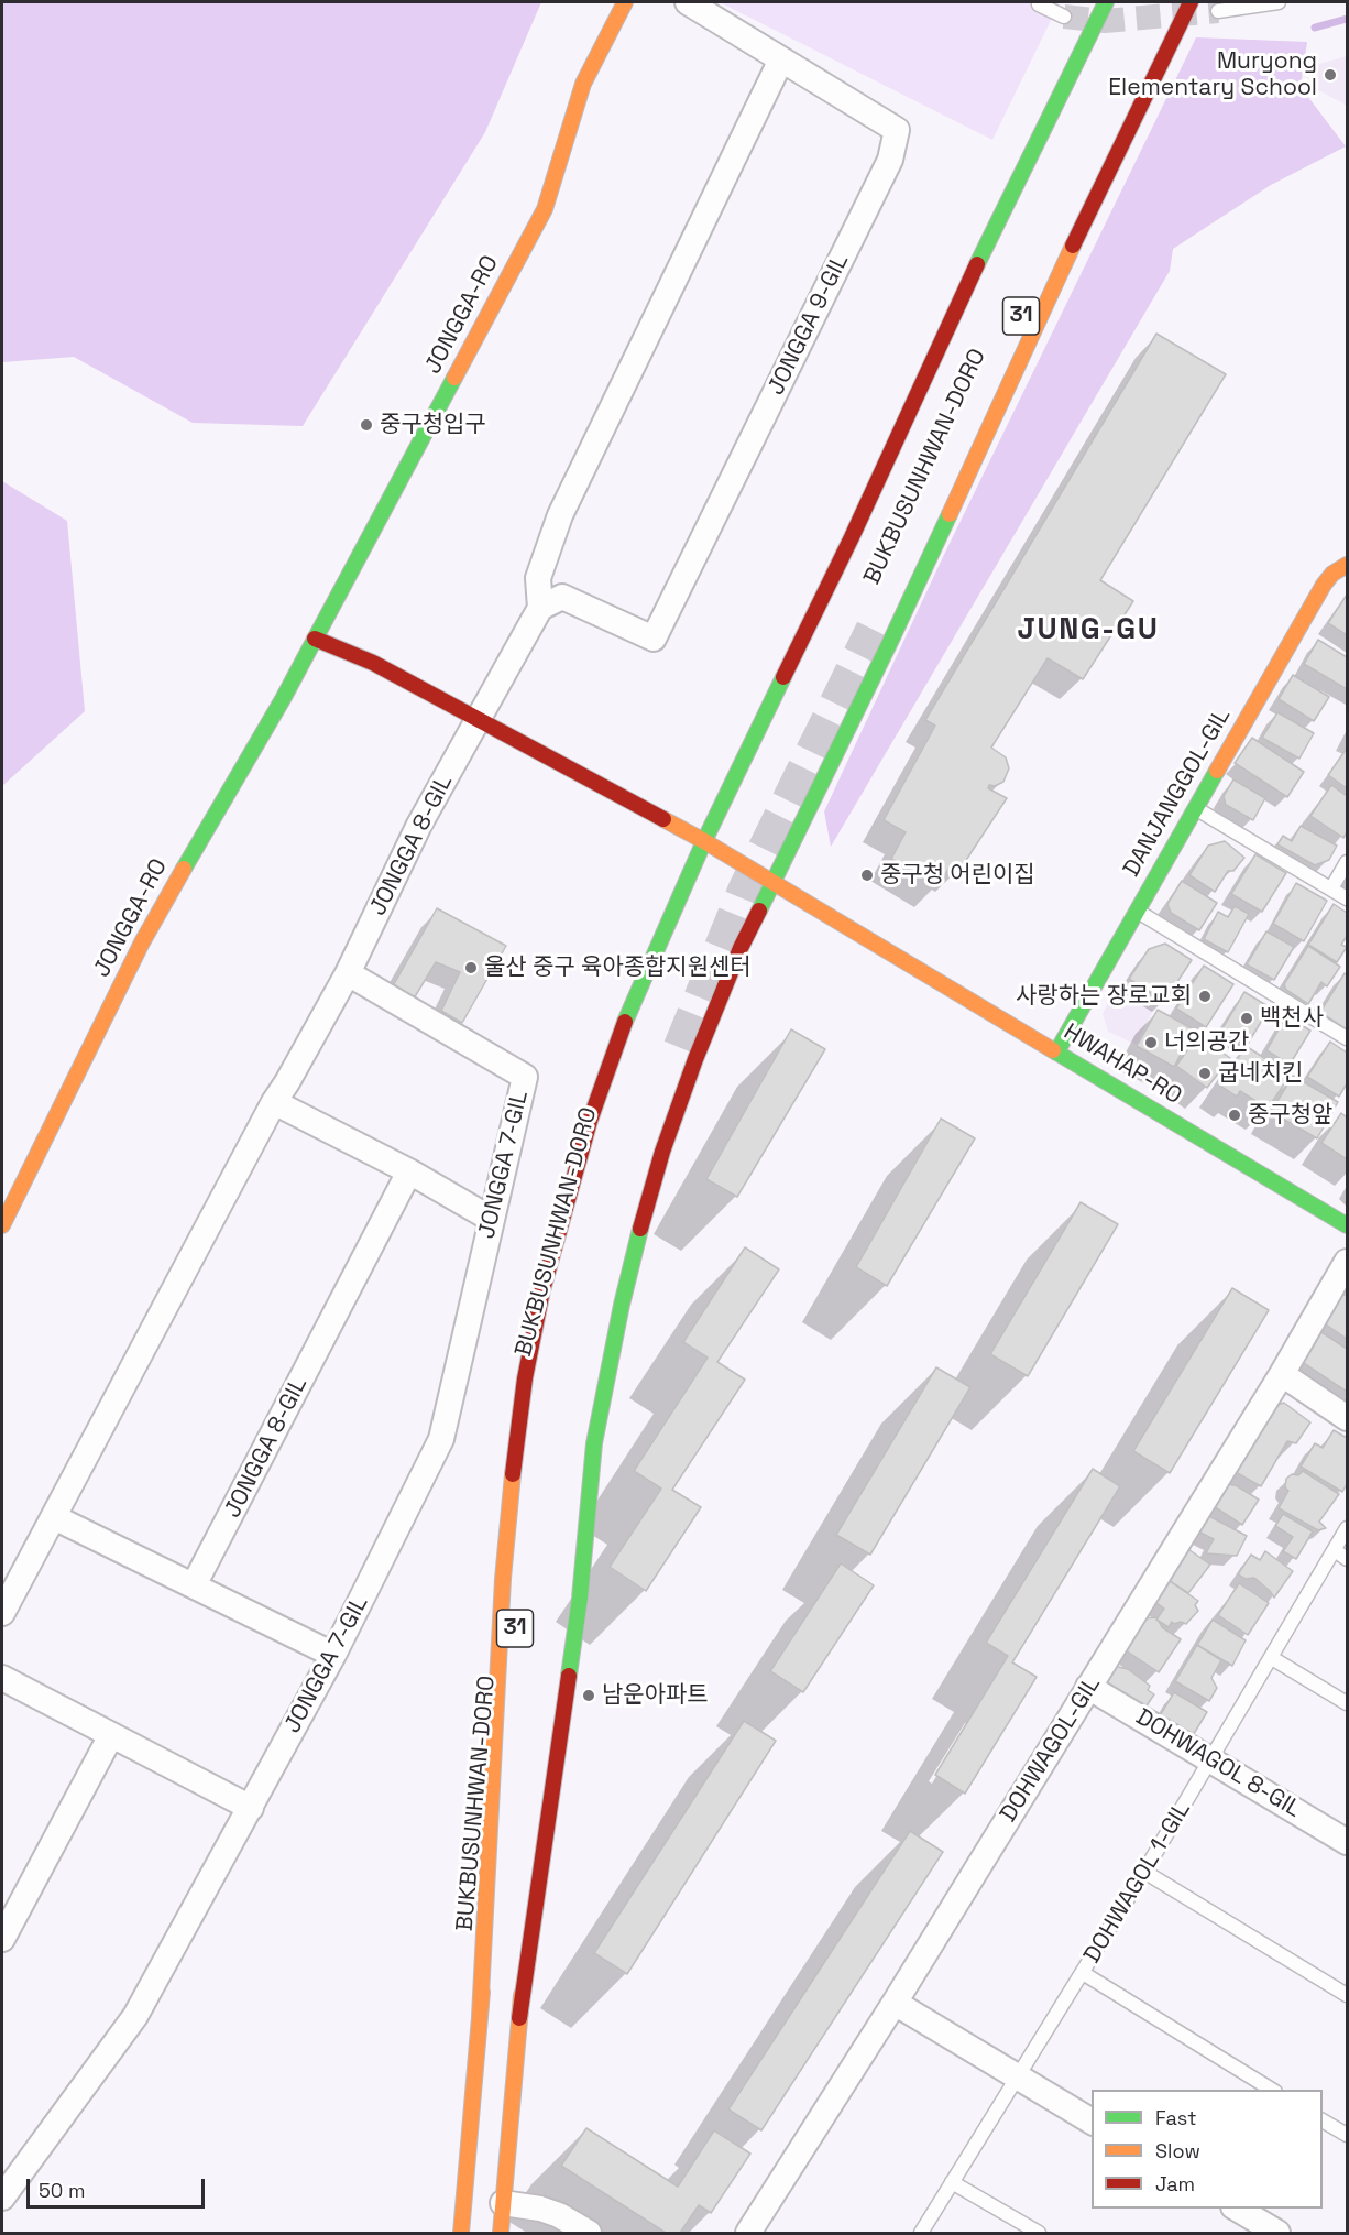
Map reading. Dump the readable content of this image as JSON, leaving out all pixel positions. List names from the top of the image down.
{
  "streets": {
    "main road": [
      "JONGGA-RO",
      "31",
      "BUKBUSUNHWAN-DORO",
      "DANJANGGOL-GIL",
      "HWAHAP-RO"
    ],
    "street": [
      "JONGGA 9-GIL",
      "JONGGA 8-GIL",
      "JONGGA 7-GIL",
      "DOHWAGOL-GIL",
      "DOHWAGOL 8-GIL"
    ],
    "lane": ["DOHWAGOL 1-GIL"]
  },
  "crossings": [
    ["JONGGA 9-GIL", "JONGGA 8-GIL"],
    ["DANJANGGOL-GIL", "HWAHAP-RO"],
    ["JONGGA 8-GIL", "JONGGA 7-GIL"],
    ["DOHWAGOL-GIL", "DOHWAGOL 8-GIL"],
    ["DOHWAGOL 8-GIL", "DOHWAGOL 1-GIL"]
  ],
  "districts": ["JUNG-GU"],
  "places": [
    "Muryong Elementary School",
    "중구청입구",
    "중구청 어린이집",
    "울산 중구 육아종합지원센터",
    "사랑하는 장로교회",
    "백천사",
    "너의공간",
    "굽네치킨",
    "중구청앞",
    "남운아파트"
  ],
  "legend": ["Fast", "Slow", "Jam"],
  "scale_bar": "50 m"
}
